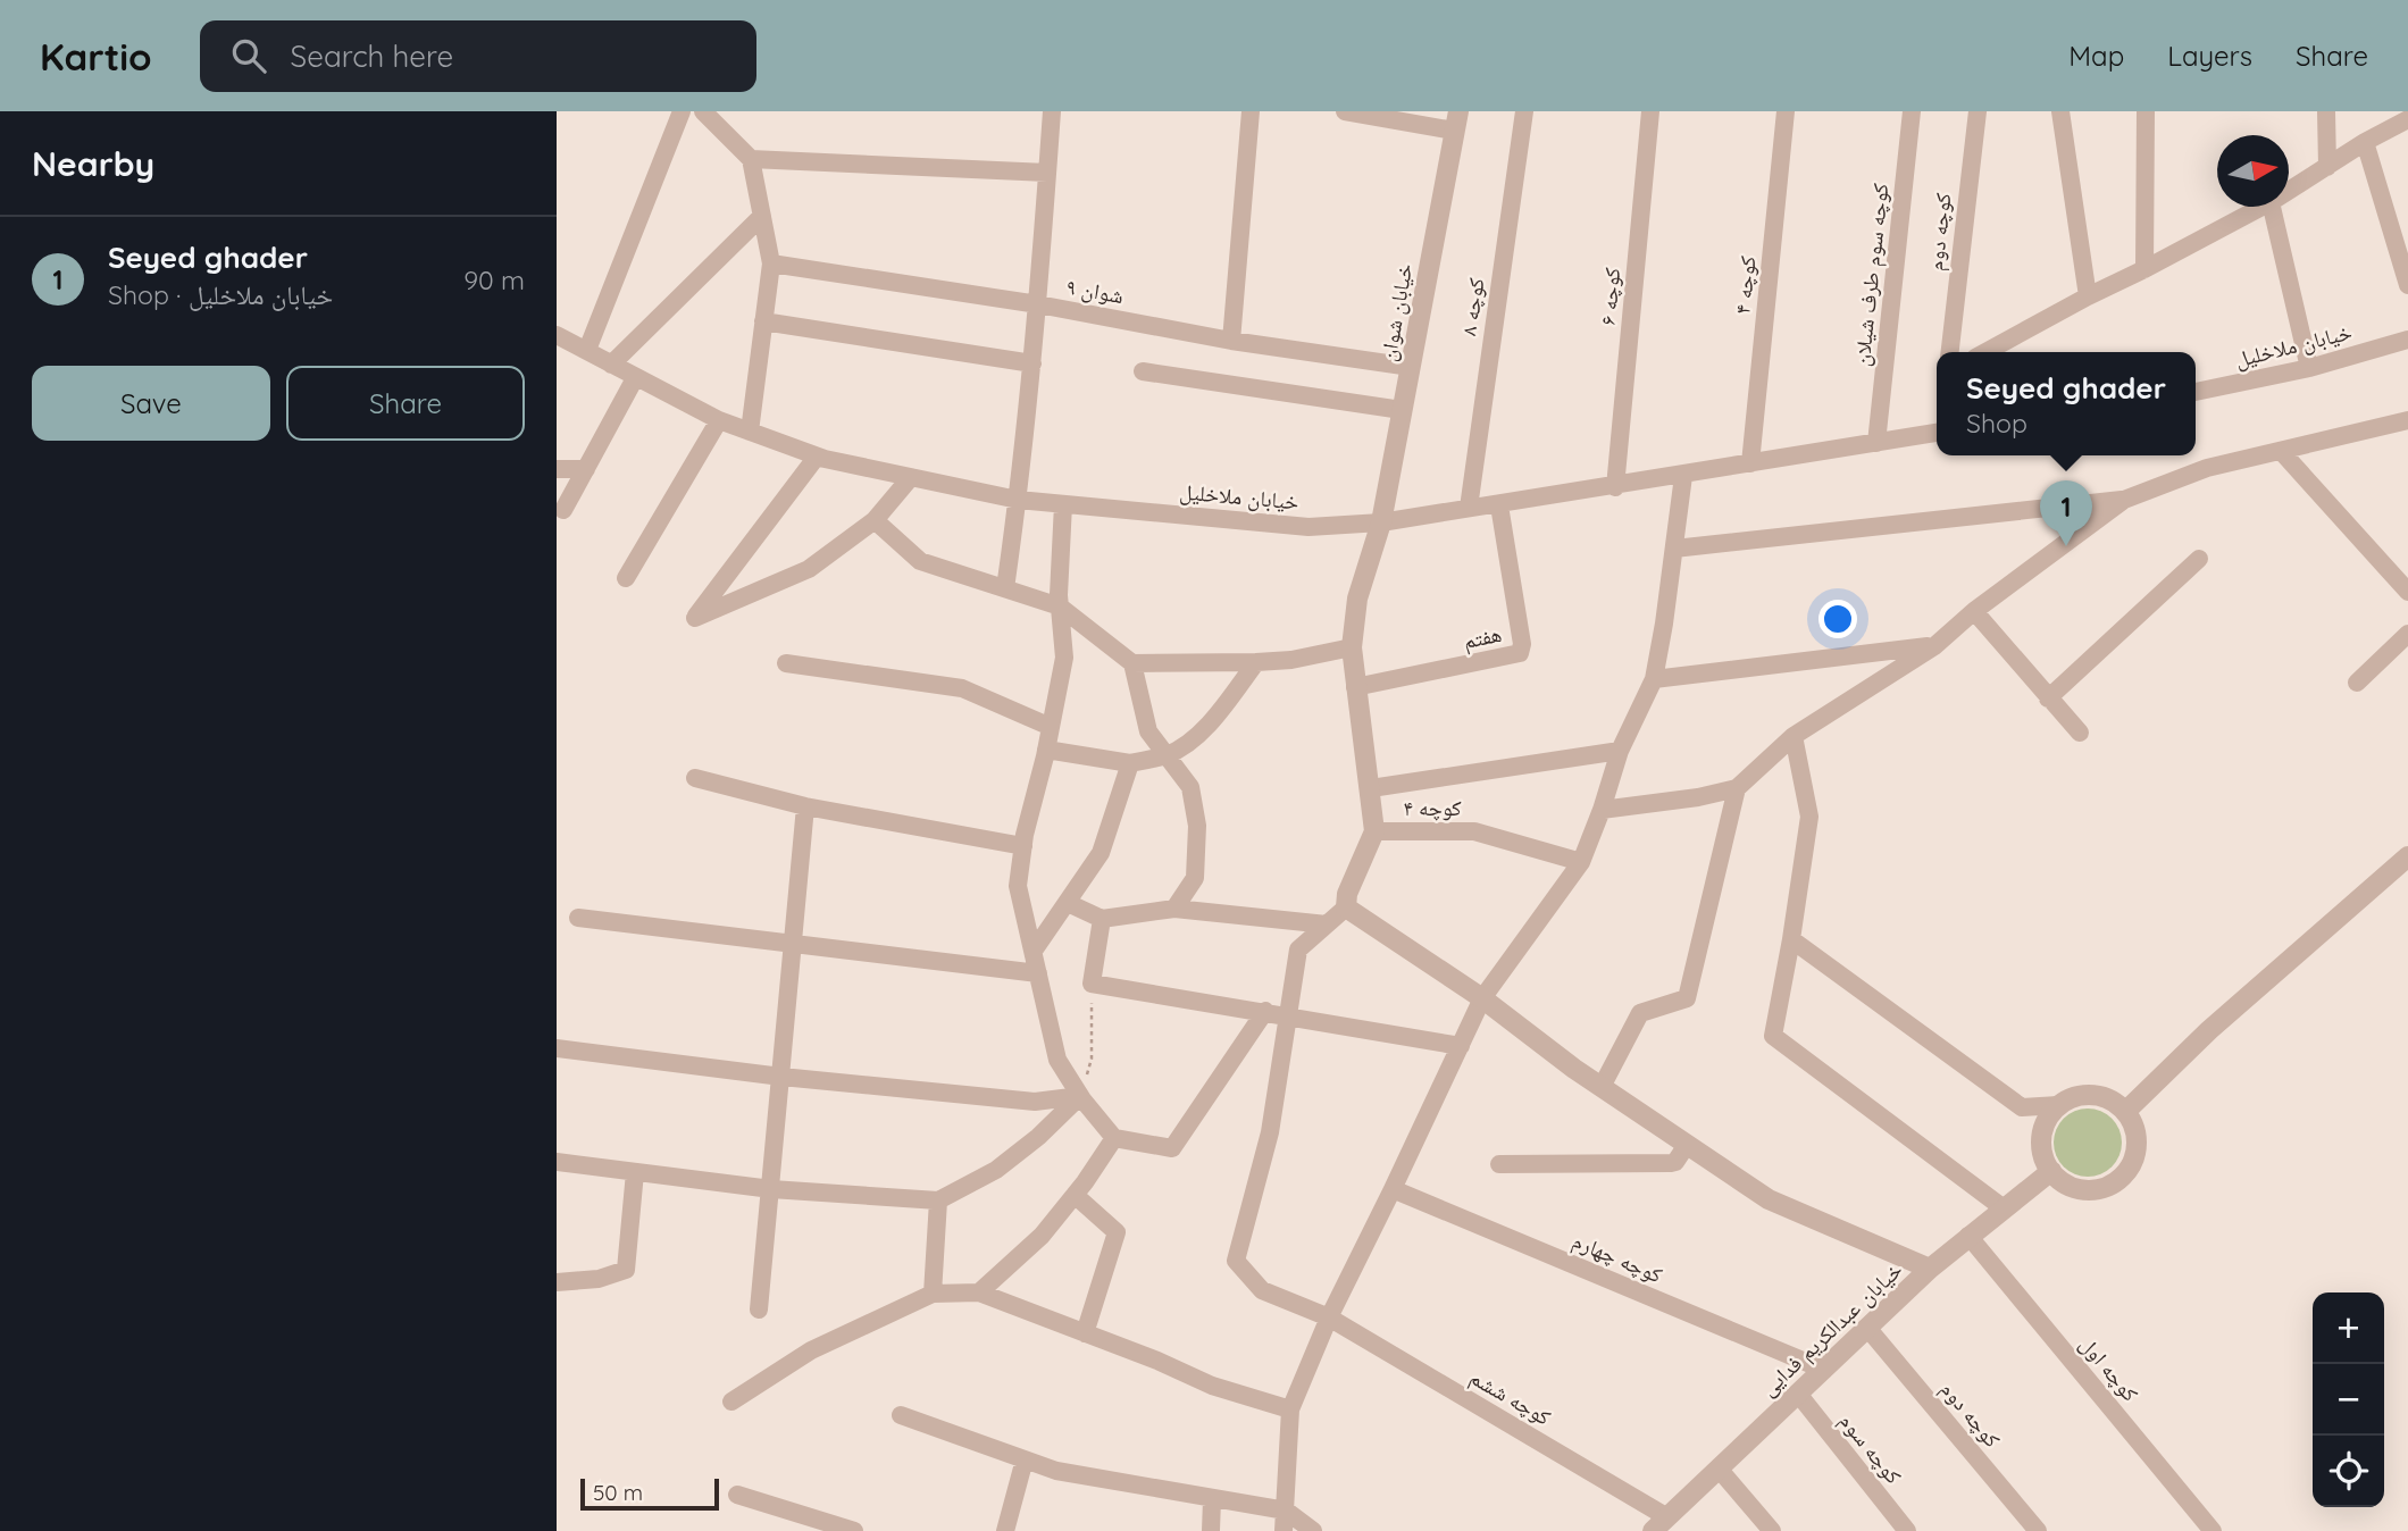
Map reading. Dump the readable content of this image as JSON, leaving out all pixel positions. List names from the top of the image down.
{
  "streets": {
    "street": [
      "کوچه دوم",
      "کوچه سوم طرف شیلان",
      "کوچه ۴",
      "شوان ۹",
      "کوچه ۶",
      "کوچه ۸",
      "خیابان شوان",
      "خیابان ملاخلیل",
      "هفتم",
      "کوچه چهارم",
      "خیابان عبدالکریم فدایی",
      "کوچه اول",
      "کوچه ششم",
      "کوچه سوم"
    ]
  },
  "crossings": [
    ["کوچه دوم", "خیابان عبدالکریم فدایی"],
    ["کوچه سوم طرف شیلان", "خیابان ملاخلیل"],
    ["کوچه ۴", "خیابان شوان"],
    ["کوچه ۴", "خیابان ملاخلیل"],
    ["شوان ۹", "خیابان شوان"],
    ["کوچه ۶", "خیابان ملاخلیل"],
    ["کوچه ۸", "خیابان ملاخلیل"],
    ["خیابان شوان", "خیابان ملاخلیل"],
    ["خیابان شوان", "هفتم"],
    ["خیابان ملاخلیل", "هفتم"],
    ["کوچه چهارم", "خیابان عبدالکریم فدایی"],
    ["خیابان عبدالکریم فدایی", "کوچه اول"],
    ["خیابان عبدالکریم فدایی", "کوچه ششم"],
    ["خیابان عبدالکریم فدایی", "کوچه سوم"]
  ],
  "scale_bar": "50 m",
  "north": "right",
  "page": {
    "header": "Kartio",
    "search": "Search here",
    "nav": ["Map", "Layers", "Share"],
    "heading": "Nearby",
    "list": [
      {
        "mark": "1",
        "name": "Seyed ghader",
        "note": "Shop · خیابان ملاخلیل",
        "value": "90 m"
      }
    ],
    "buttons": ["Save", "Share"],
    "popup": ["Seyed ghader", "Shop"],
    "pins": "1",
    "map_buttons": ["+", "−"],
    "scale": "50 m"
  }
}
